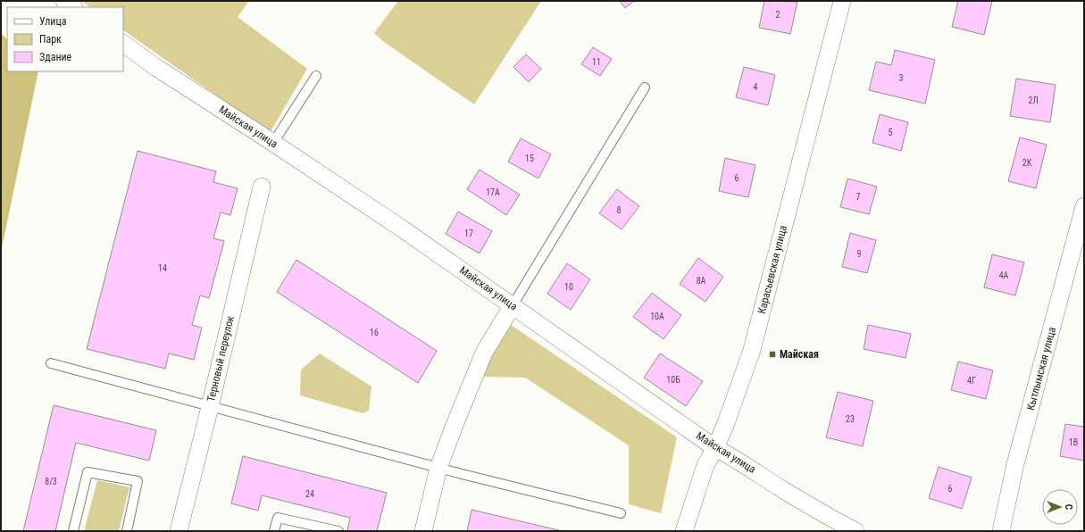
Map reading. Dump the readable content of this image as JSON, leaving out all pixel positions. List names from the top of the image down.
{
  "streets": {
    "street": [
      "Майская улица",
      "Карасьевская улица",
      "Терновый переулок",
      "Кытлымская улица"
    ]
  },
  "crossings": [
    ["Майская улица", "Карасьевская улица"]
  ],
  "places": {
    "transit": ["Майская"]
  },
  "house_numbers": [
    "2",
    "11",
    "3",
    "4",
    "2Л",
    "5",
    "15",
    "2К",
    "6",
    "17А",
    "7",
    "8",
    "17",
    "9",
    "14",
    "4А",
    "8А",
    "10",
    "10А",
    "16",
    "10Б",
    "4Г",
    "23",
    "1В",
    "8/3",
    "6",
    "24"
  ],
  "legend": ["Улица", "Парк", "Здание"],
  "north": "right"
}
